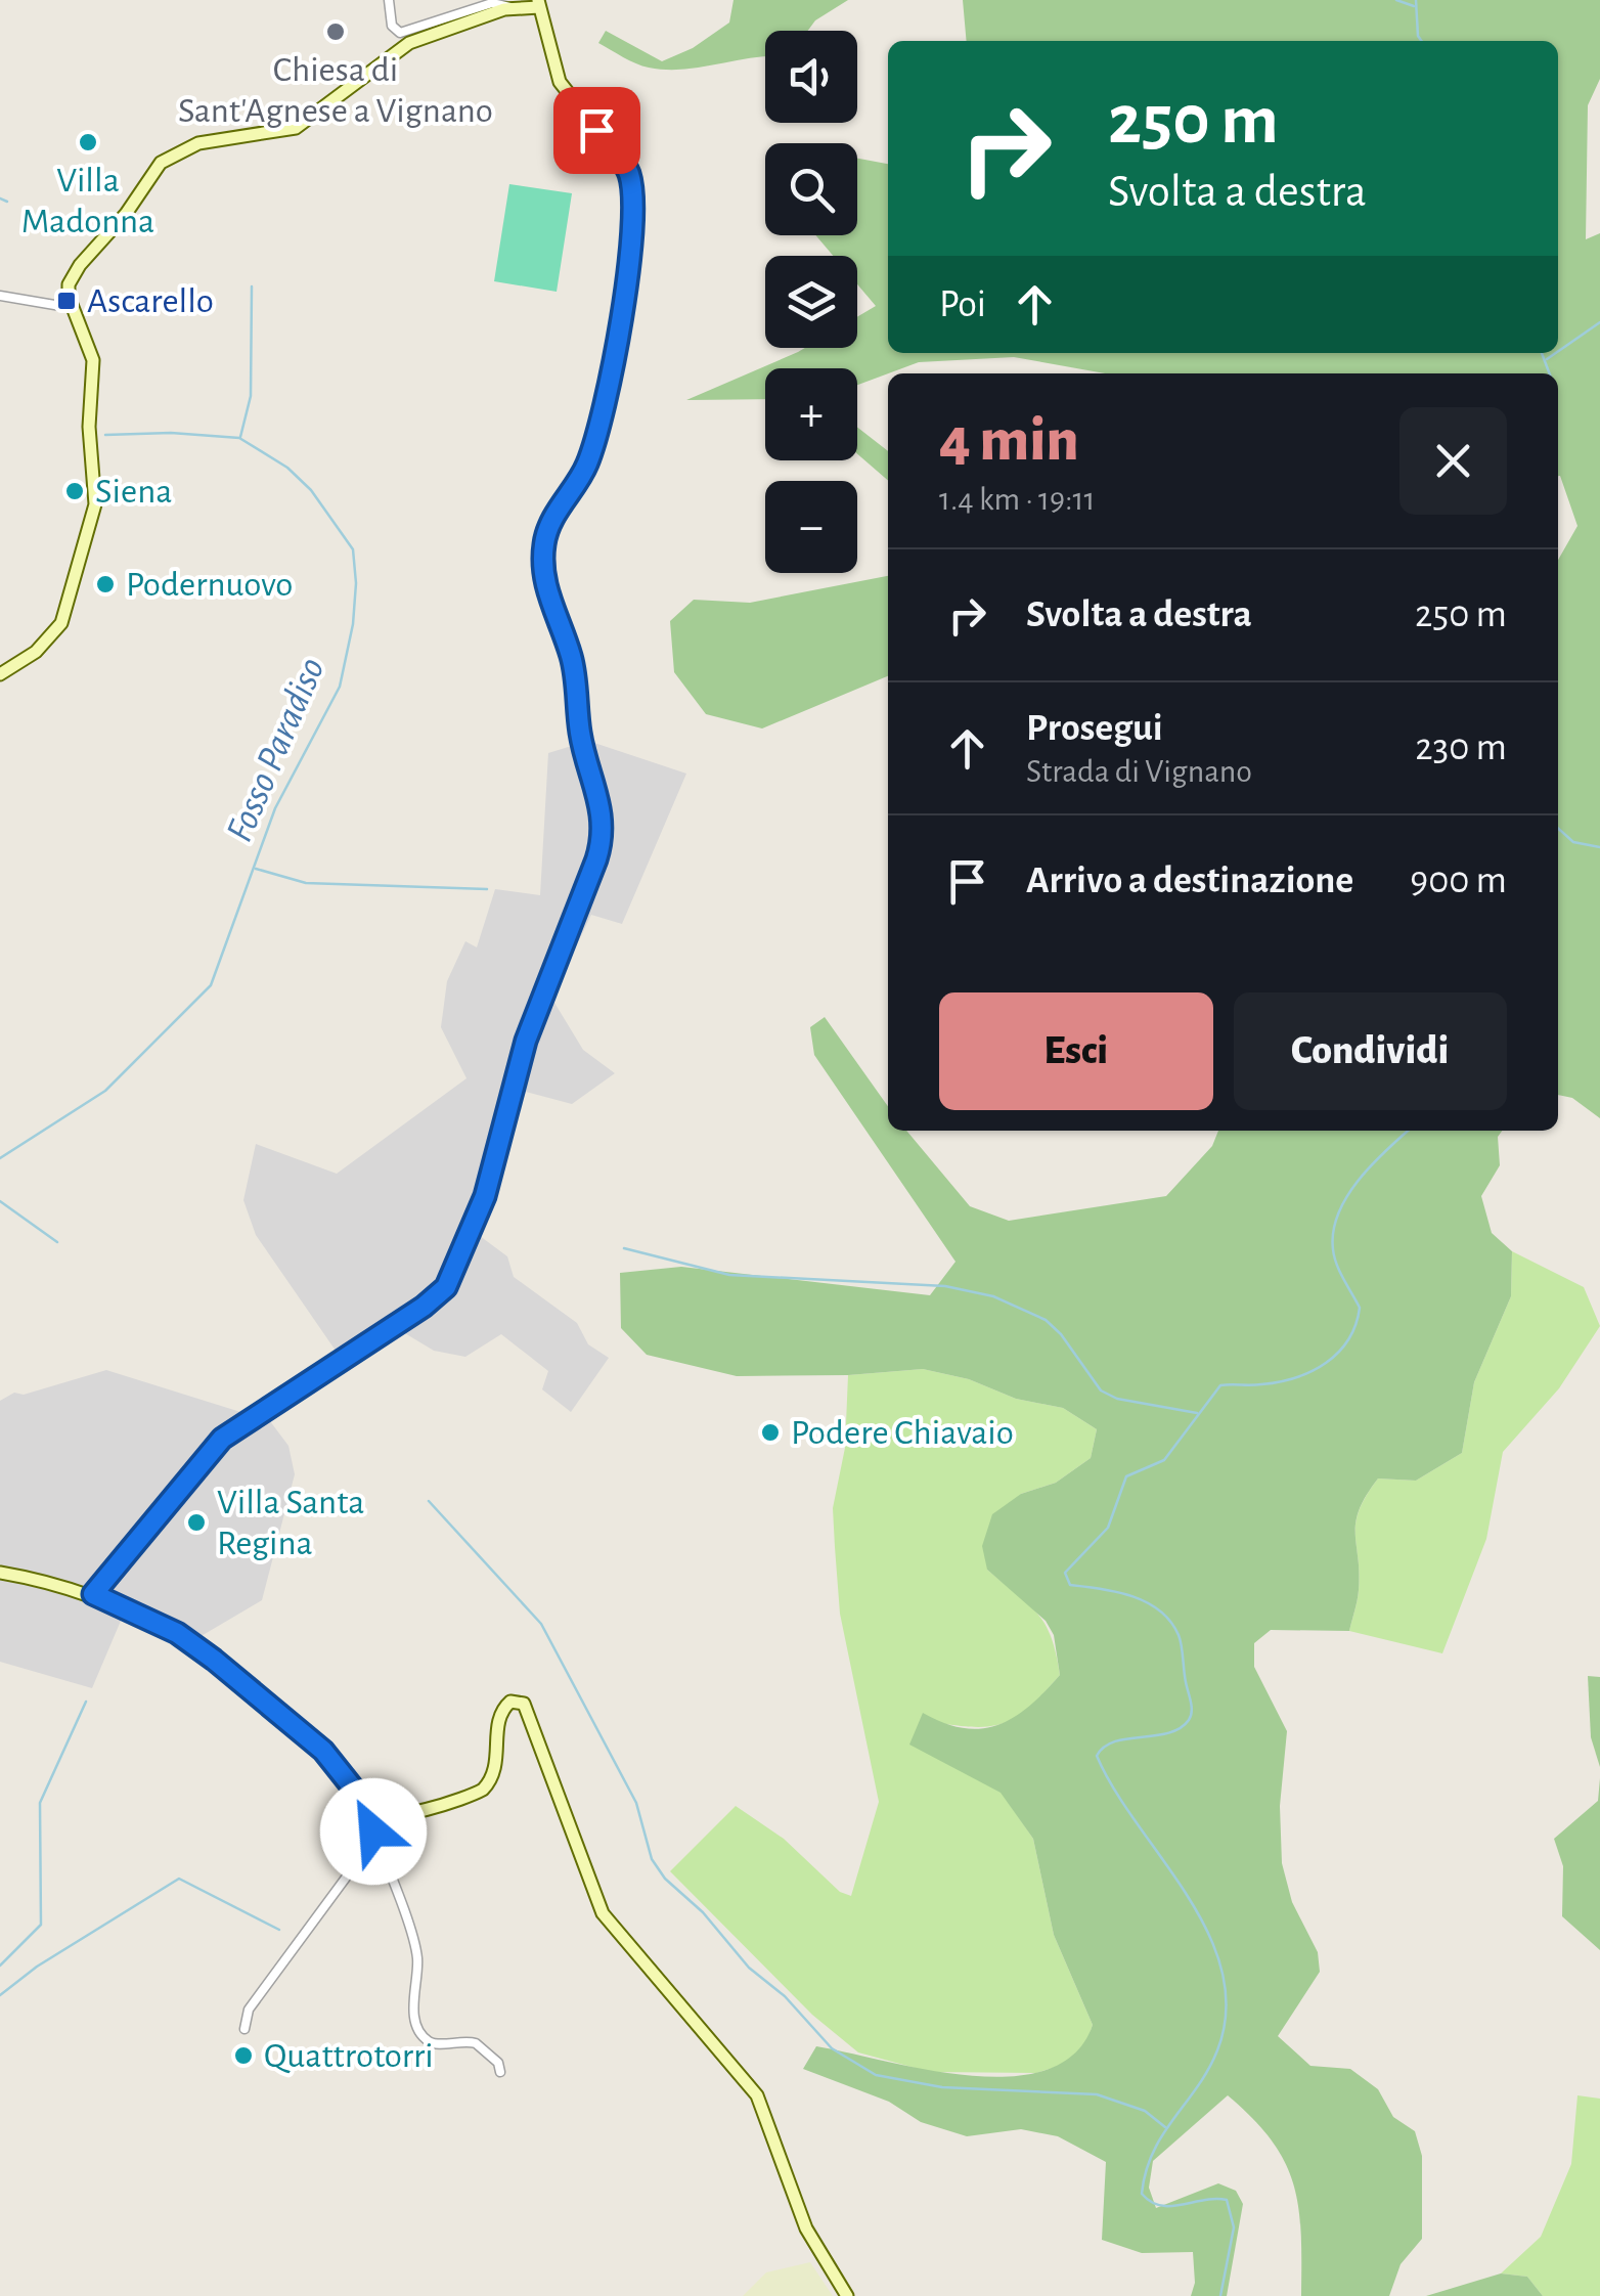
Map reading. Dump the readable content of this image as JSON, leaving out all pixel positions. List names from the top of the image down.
{
  "water": ["Fosso Paradiso"],
  "places": {
    "other": [
      "Chiesa di Sant'Agnese a Vignano",
      "Villa Madonna",
      "Siena",
      "Podernuovo",
      "Podere Chiavaio",
      "Villa Santa Regina",
      "Quattrotorri"
    ],
    "transit": ["Ascarello"]
  },
  "page": {
    "map_buttons": ["+", "−"],
    "turn": ["250 m", "Svolta a destra"],
    "then": "Poi",
    "heading": ["4 min", "1.4 km · 19:11"],
    "list": [
      {
        "name": "Svolta a destra",
        "value": "250 m"
      },
      {
        "name": "Prosegui",
        "note": "Strada di Vignano",
        "value": "230 m"
      },
      {
        "name": "Arrivo a destinazione",
        "value": "900 m"
      }
    ],
    "buttons": ["Esci", "Condividi"]
  }
}
